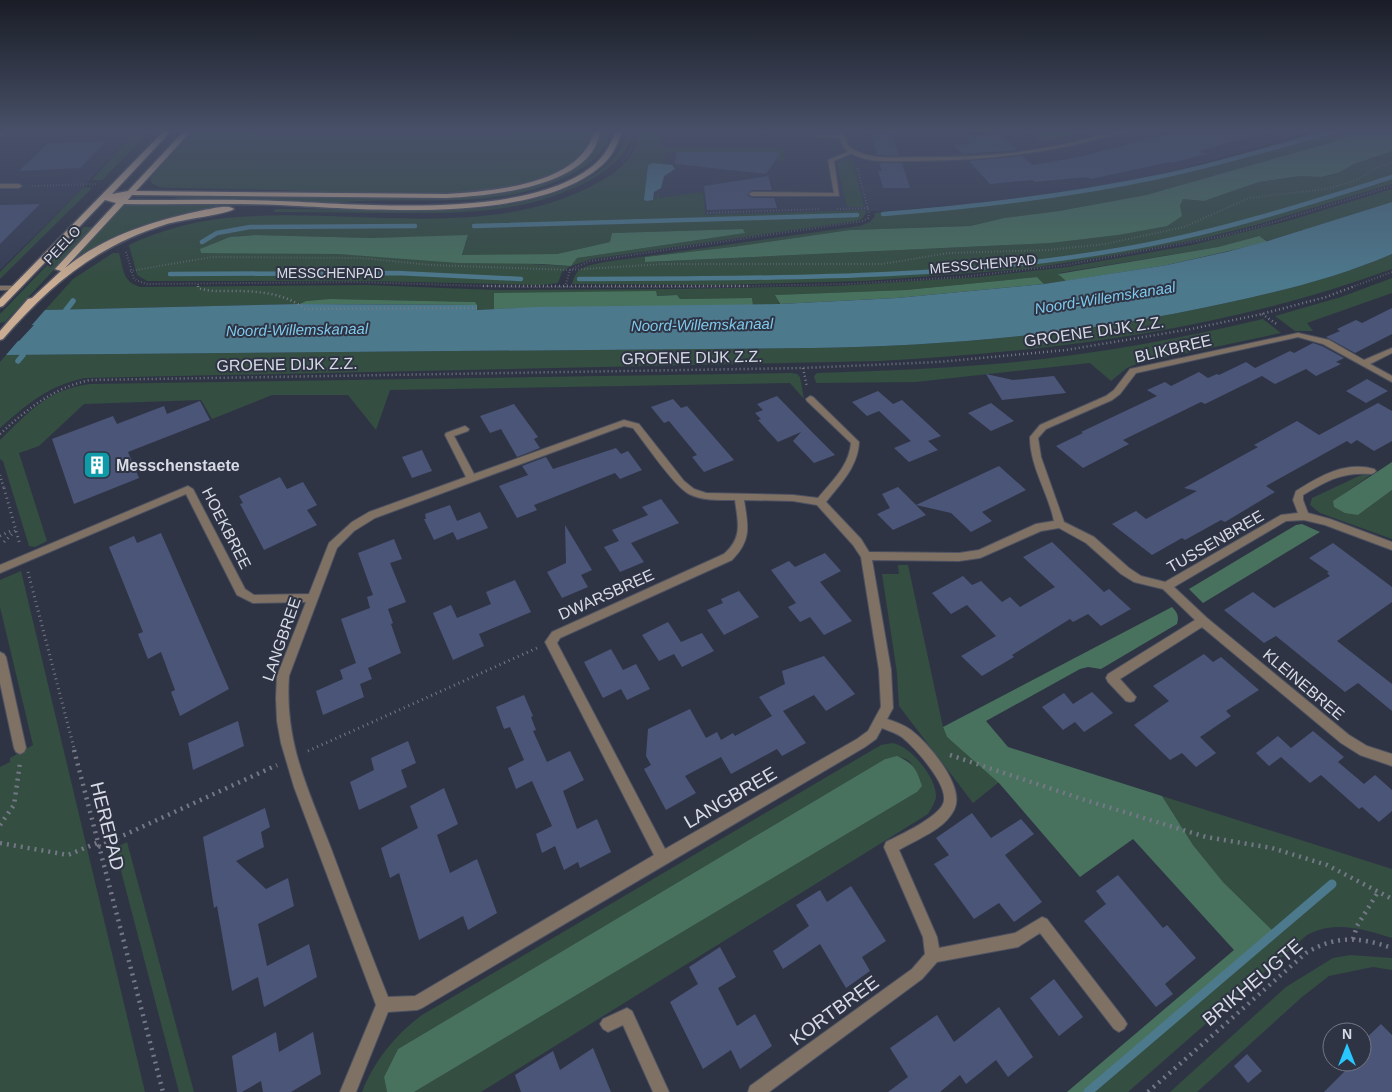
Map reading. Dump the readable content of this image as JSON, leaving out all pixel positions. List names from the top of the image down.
{
  "streets": {
    "main road": ["PEELO"],
    "street": [
      "BLIKBREE",
      "HOEKBREE",
      "TUSSENBREE",
      "DWARSBREE",
      "LANGBREE",
      "KLEINEBREE",
      "KORTBREE"
    ],
    "path": [
      "MESSCHENPAD",
      "GROENE DIJK Z.Z.",
      "HEREPAD",
      "BRIKHEUGTE"
    ]
  },
  "crossings": [
    ["BLIKBREE", "TUSSENBREE"],
    ["HOEKBREE", "LANGBREE"],
    ["TUSSENBREE", "KLEINEBREE"],
    ["DWARSBREE", "LANGBREE"]
  ],
  "water": ["Noord-Willemskanaal"],
  "places": {
    "building": ["Messchenstaete"]
  },
  "north": "top"
}
